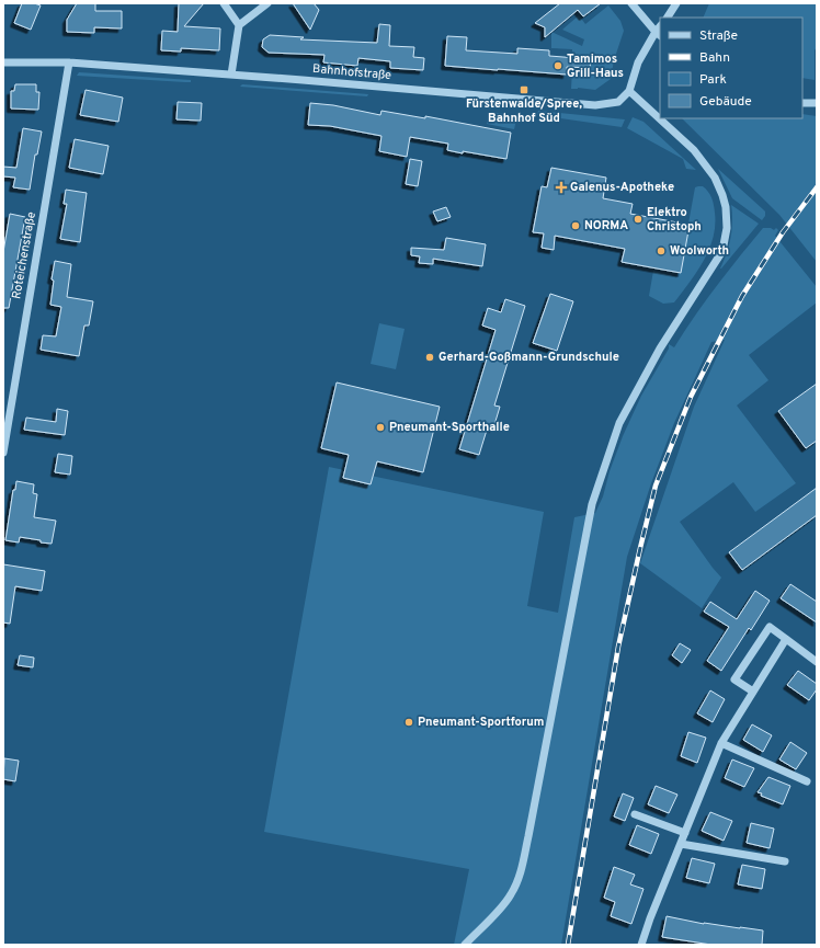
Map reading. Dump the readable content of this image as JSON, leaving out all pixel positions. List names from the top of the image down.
{
  "streets": {
    "street": ["Bahnhofstraße", "Roteichenstraße"]
  },
  "crossings": [
    ["Bahnhofstraße", "Roteichenstraße"]
  ],
  "places": {
    "other": [
      "Tamimos Grill-Haus",
      "Elektro Christoph",
      "NORMA",
      "Woolworth",
      "Gerhard-Goßmann-Grundschule",
      "Pneumant-Sporthalle",
      "Pneumant-Sportforum"
    ],
    "transit": ["Fürstenwalde/Spree, Bahnhof Süd"],
    "health": ["Galenus-Apotheke"]
  },
  "legend": [
    "Straße",
    "Bahn",
    "Park",
    "Gebäude"
  ]
}
